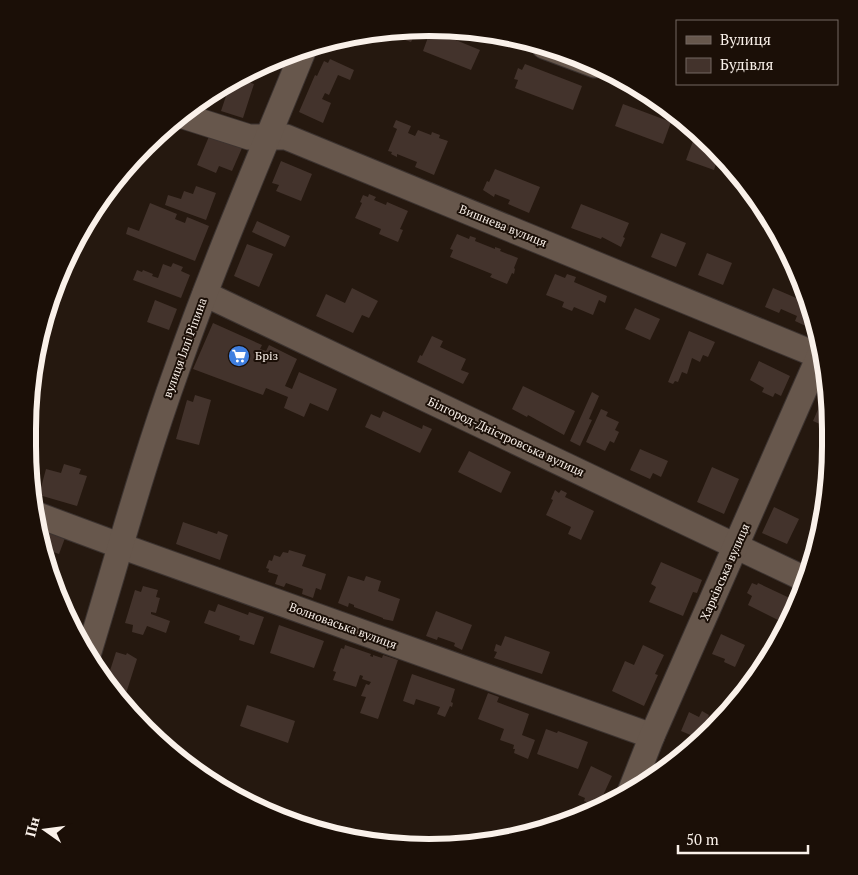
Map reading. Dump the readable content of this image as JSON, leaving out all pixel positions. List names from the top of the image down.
{
  "streets": {
    "street": [
      "Вишнева вулиця",
      "вулиця Іллі Ріпина",
      "Білгород-Дністровська вулиця",
      "Харківська вулиця",
      "Волноваська вулиця"
    ]
  },
  "crossings": [
    ["Вишнева вулиця", "вулиця Іллі Ріпина"],
    ["вулиця Іллі Ріпина", "Білгород-Дністровська вулиця"],
    ["вулиця Іллі Ріпина", "Волноваська вулиця"],
    ["Білгород-Дністровська вулиця", "Харківська вулиця"],
    ["Харківська вулиця", "Волноваська вулиця"]
  ],
  "places": {
    "supermarket": ["Бріз"]
  },
  "legend": ["Вулиця", "Будівля"],
  "scale_bar": "50 m",
  "north": "left"
}
